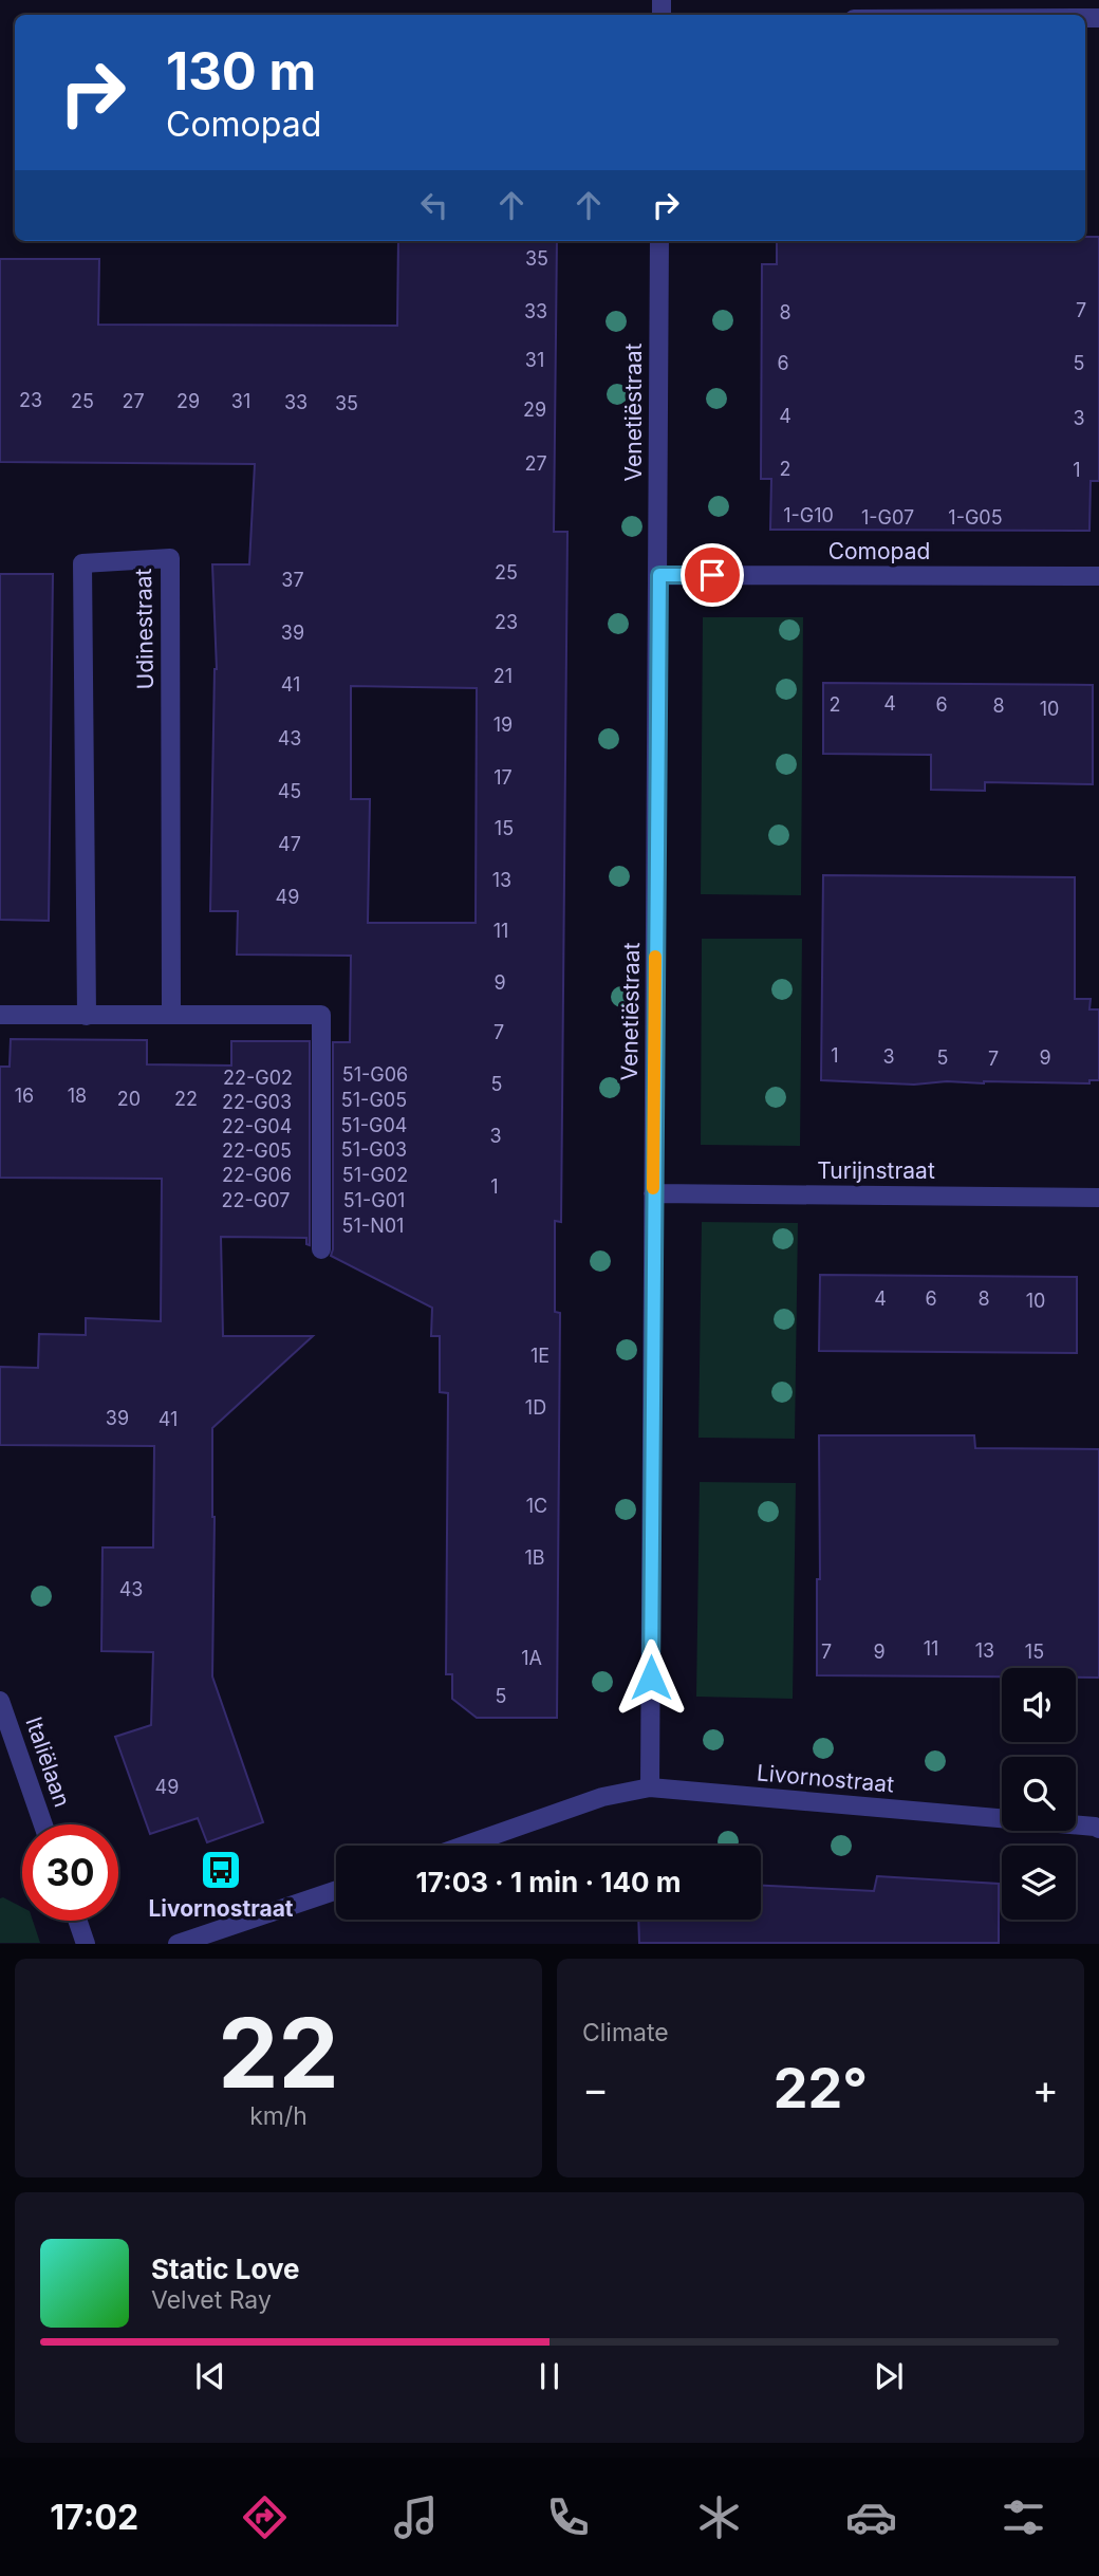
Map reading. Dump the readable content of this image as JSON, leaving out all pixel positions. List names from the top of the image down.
{
  "streets": {
    "street": [
      "Venetiëstraat",
      "Comopad",
      "Udinestraat",
      "Turijnstraat",
      "Italiëlaan",
      "Livornostraat"
    ]
  },
  "crossings": [
    ["Venetiëstraat", "Comopad"],
    ["Venetiëstraat", "Turijnstraat"],
    ["Venetiëstraat", "Livornostraat"]
  ],
  "places": {
    "bus stop": ["Livornostraat"]
  },
  "house_numbers": [
    "35",
    "7",
    "33",
    "8",
    "31",
    "6",
    "5",
    "23",
    "25",
    "27",
    "29",
    "31",
    "33",
    "35",
    "29",
    "4",
    "3",
    "27",
    "2",
    "1",
    "1-G10",
    "1-G07",
    "1-G05",
    "25",
    "37",
    "23",
    "39",
    "21",
    "41",
    "4",
    "2",
    "6",
    "8",
    "10",
    "19",
    "43",
    "17",
    "45",
    "15",
    "47",
    "13",
    "49",
    "11",
    "9",
    "7",
    "1",
    "3",
    "5",
    "9",
    "7",
    "51-G06",
    "22-G02",
    "5",
    "16",
    "18",
    "20",
    "22",
    "51-G05",
    "22-G03",
    "51-G04",
    "22-G04",
    "3",
    "51-G03",
    "22-G05",
    "22-G06",
    "51-G02",
    "1",
    "22-G07",
    "51-G01",
    "51-N01",
    "4",
    "6",
    "8",
    "10",
    "1E",
    "1D",
    "39",
    "41",
    "1C",
    "1B",
    "43",
    "11",
    "13",
    "7",
    "9",
    "15",
    "1A",
    "5",
    "49"
  ],
  "page": {
    "turn": ["130 m", "Comopad"],
    "limit": "30",
    "trip": "17:03 · 1 min · 140 m",
    "tile": [
      ["22", "km/h"],
      "Climate"
    ],
    "heat": ["−", "22°", "+"],
    "song": ["Static Love", "Velvet Ray"],
    "tabs": "17:02"
  }
}
